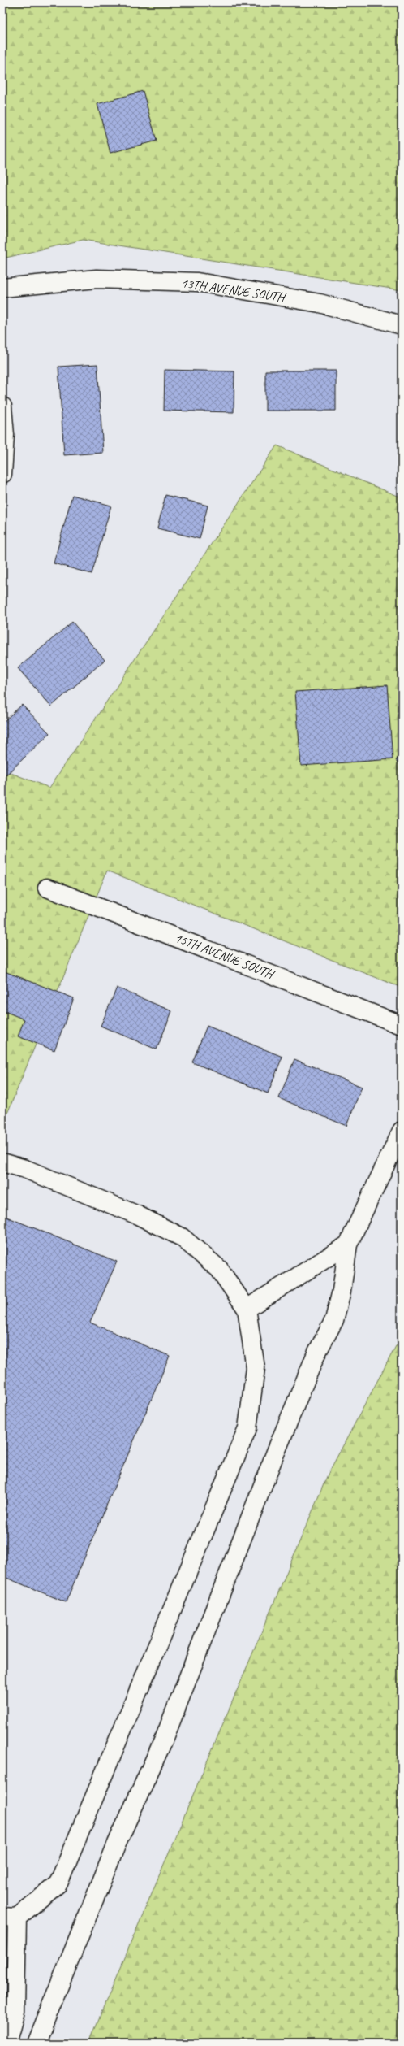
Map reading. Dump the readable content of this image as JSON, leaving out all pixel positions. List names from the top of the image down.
{
  "streets": {
    "street": ["13TH AVENUE SOUTH", "15TH AVENUE SOUTH"]
  }
}
